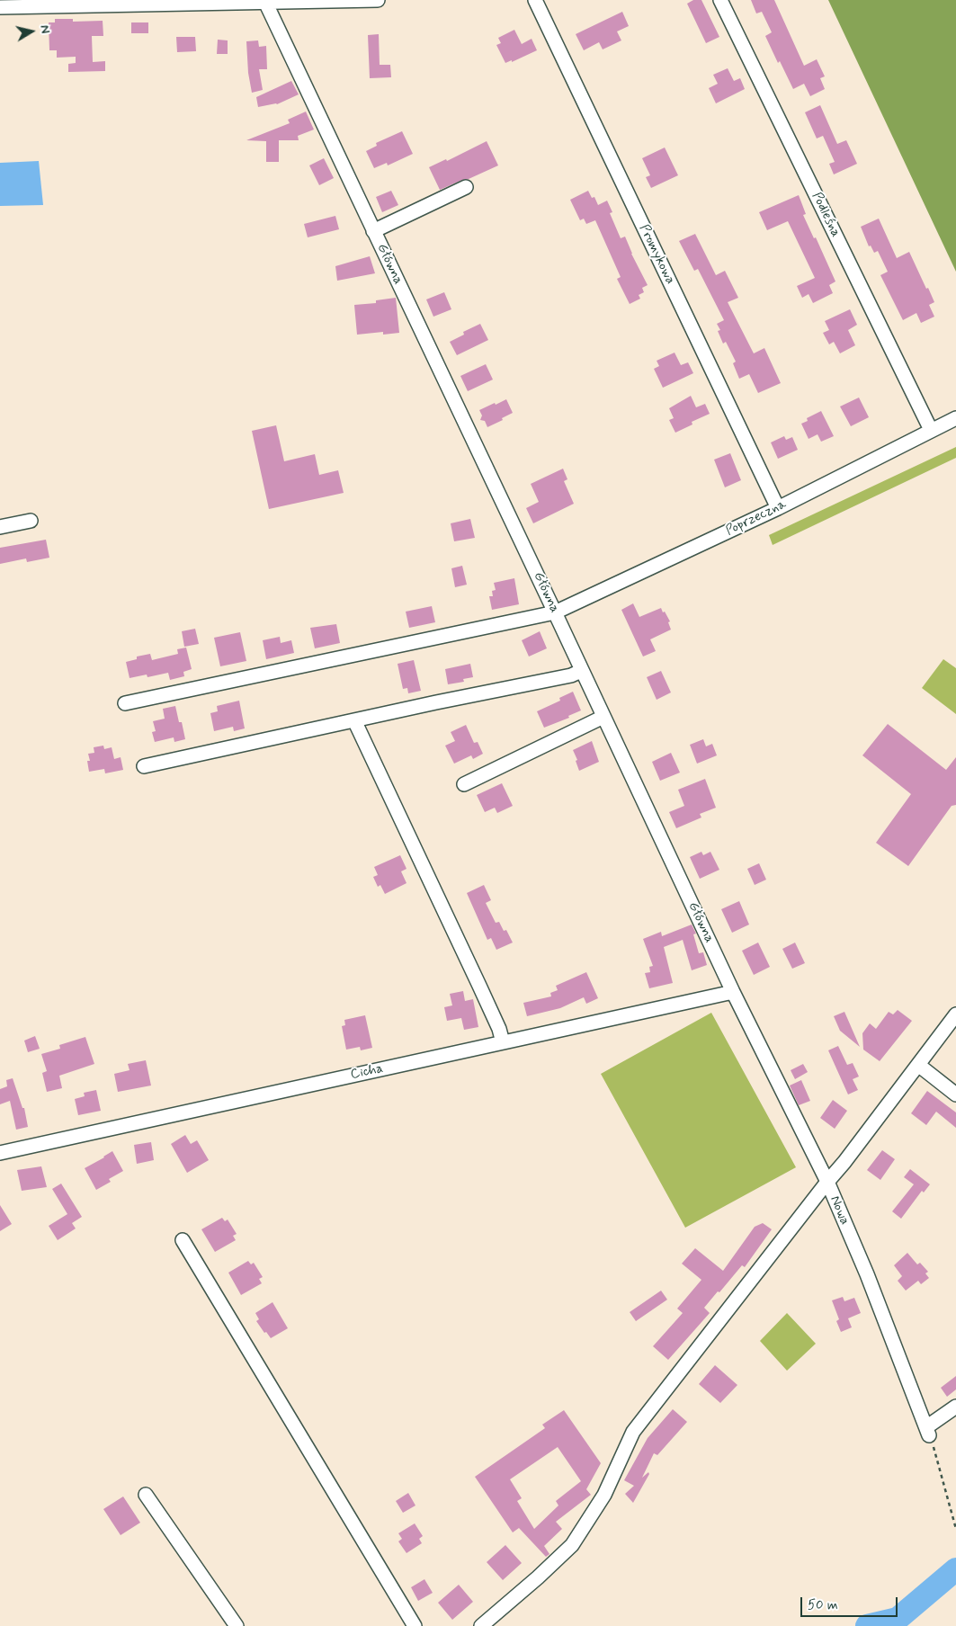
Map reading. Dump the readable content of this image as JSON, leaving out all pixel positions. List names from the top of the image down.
{
  "streets": {
    "street": [
      "Podleśna",
      "Promykowa",
      "Główna",
      "Poprzeczna",
      "Cicha",
      "Nowa"
    ]
  },
  "crossings": [
    ["Podleśna", "Poprzeczna"],
    ["Promykowa", "Poprzeczna"],
    ["Główna", "Poprzeczna"],
    ["Główna", "Cicha"],
    ["Główna", "Nowa"]
  ],
  "scale_bar": "50 m",
  "north": "right"
}
